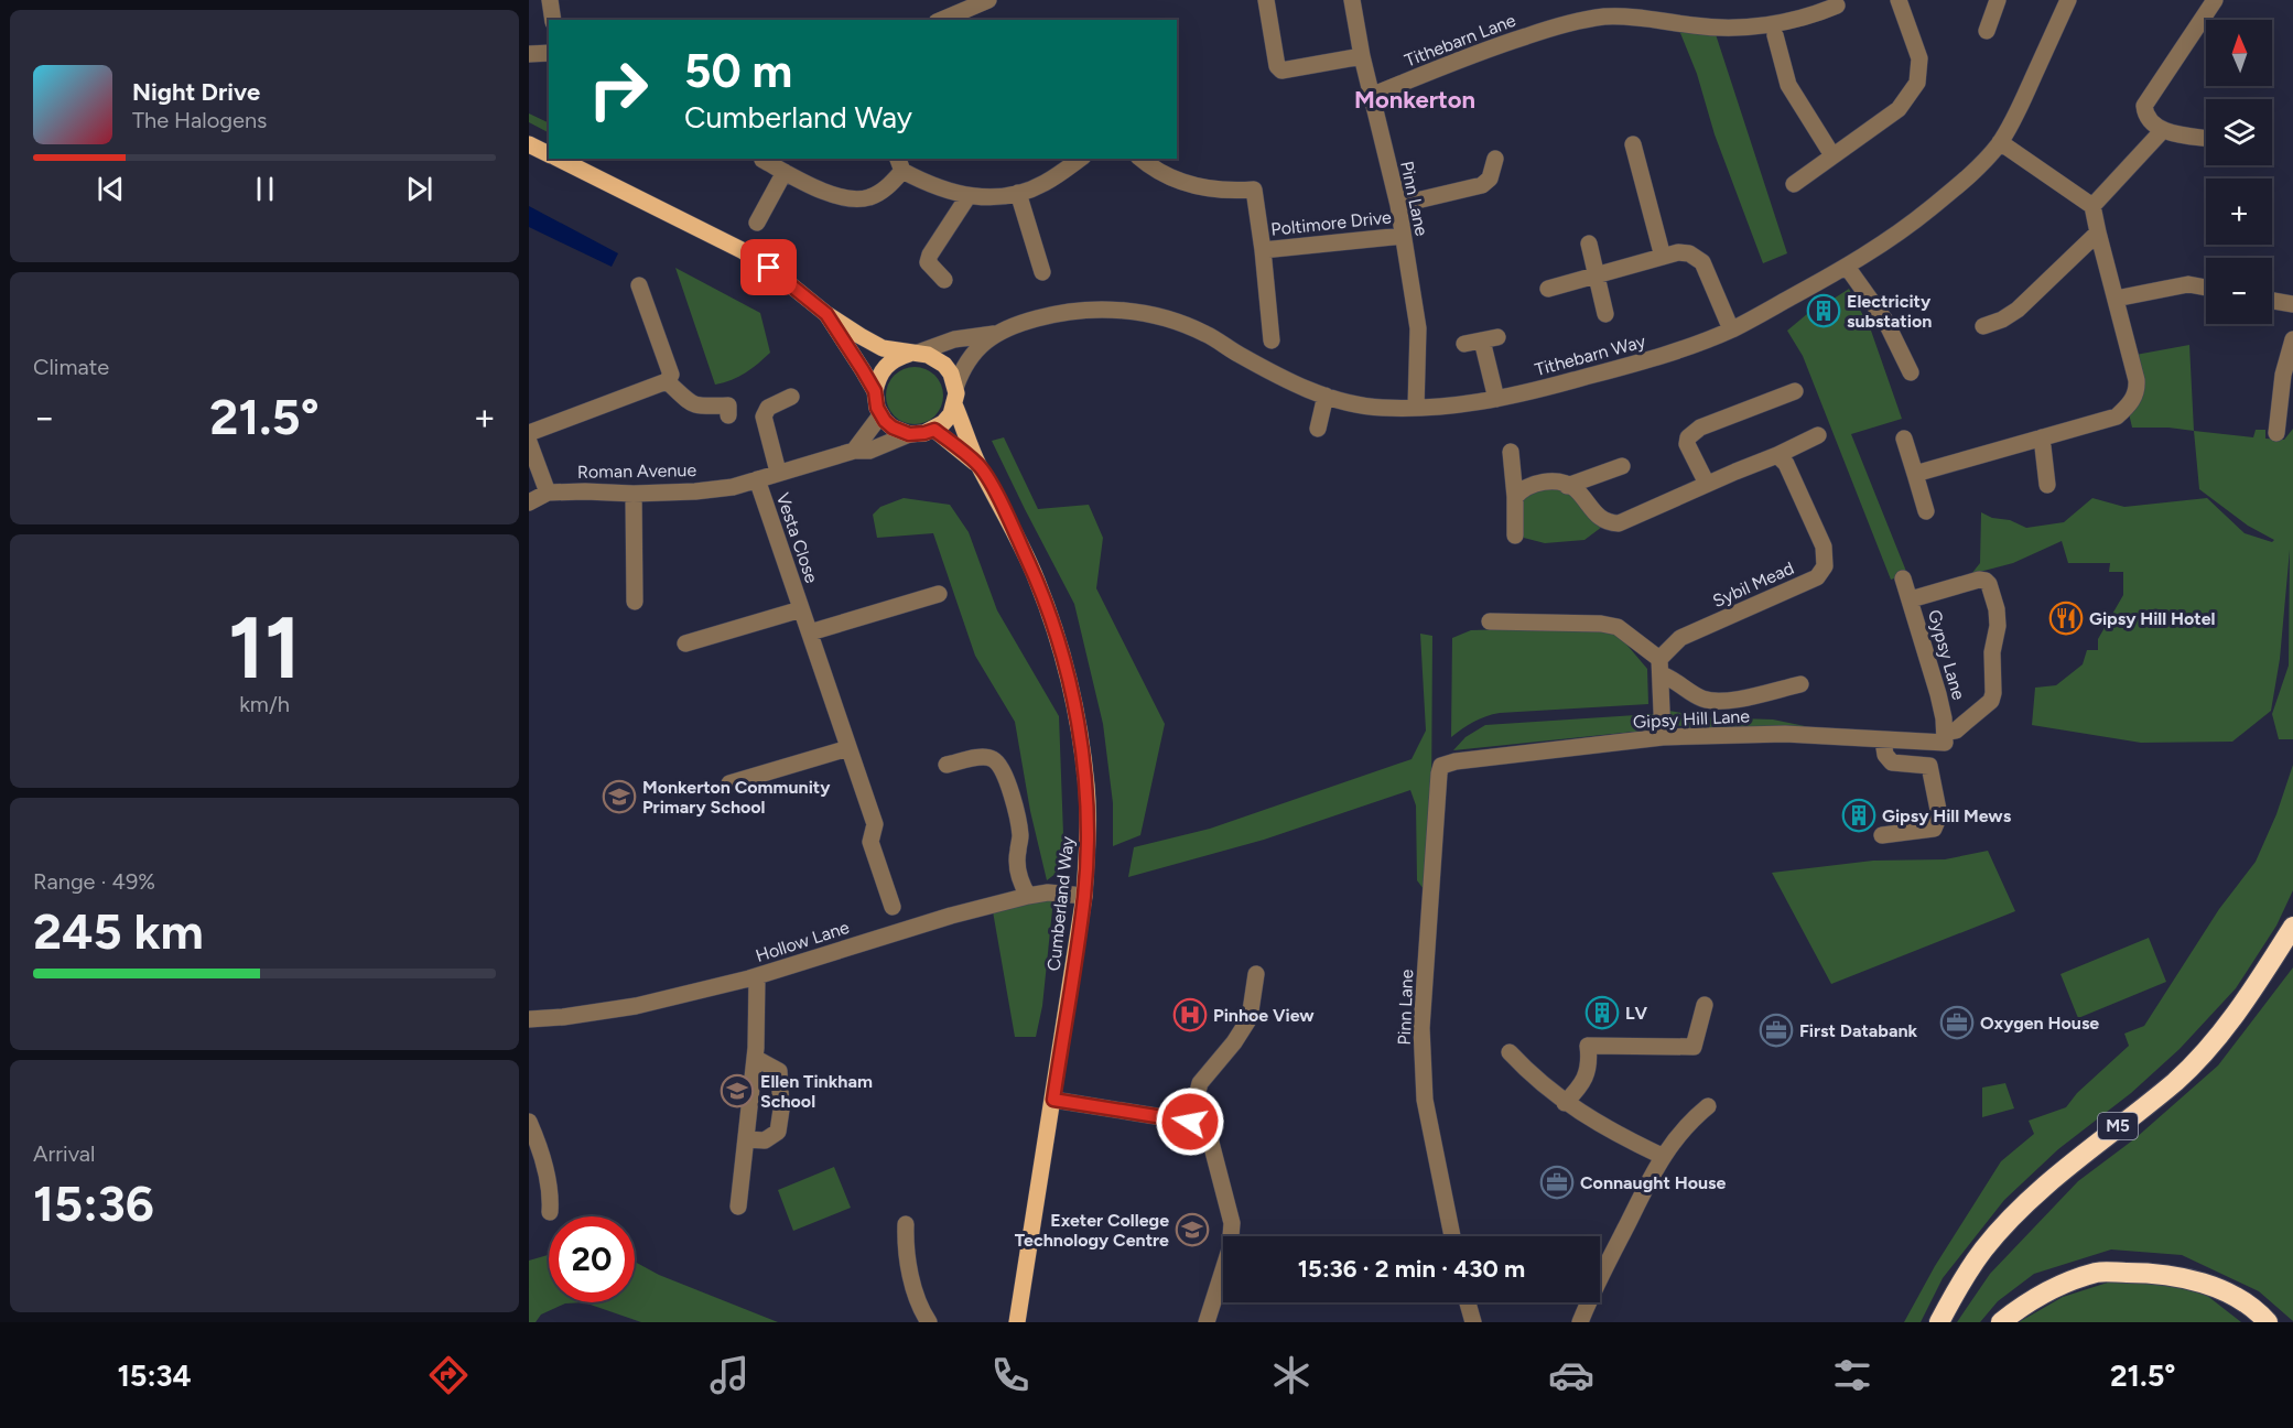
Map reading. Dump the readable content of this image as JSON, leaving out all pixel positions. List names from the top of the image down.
{
  "streets": {
    "highway": ["M5"],
    "main road": ["Cumberland Way"],
    "street": [
      "Tithebarn Lane",
      "Pinn Lane",
      "Poltimore Drive",
      "Tithebarn Way",
      "Roman Avenue",
      "Vesta Close",
      "Sybil Mead",
      "Gypsy Lane",
      "Gipsy Hill Lane",
      "Hollow Lane"
    ]
  },
  "crossings": [
    ["Tithebarn Lane", "Pinn Lane"],
    ["Pinn Lane", "Poltimore Drive"],
    ["Pinn Lane", "Tithebarn Way"],
    ["Pinn Lane", "Gipsy Hill Lane"],
    ["Tithebarn Way", "Roman Avenue"],
    ["Tithebarn Way", "Cumberland Way"],
    ["Roman Avenue", "Vesta Close"],
    ["Roman Avenue", "Cumberland Way"],
    ["Gypsy Lane", "Gipsy Hill Lane"],
    ["Cumberland Way", "Hollow Lane"]
  ],
  "districts": ["Monkerton"],
  "places": {
    "building": ["Electricity substation", "Gipsy Hill Mews", "LV"],
    "restaurant": ["Gipsy Hill Hotel"],
    "school or university": ["Monkerton Community Primary School", "Ellen Tinkham School", "Exeter College Technology Centre"],
    "hospital": ["Pinhoe View"],
    "office": ["Oxygen House", "First Databank", "Connaught House"]
  },
  "north": "top",
  "page": {
    "map_buttons": ["+", "−"],
    "turn": ["50 m", "Cumberland Way"],
    "song": ["Night Drive", "The Halogens"],
    "tile": [
      "Climate",
      ["11", "km/h"],
      ["Range · 49%", "245 km"],
      ["Arrival", "15:36"]
    ],
    "heat": ["−", "21.5°", "+"],
    "limit": "20",
    "trip": "15:36 · 2 min · 430 m",
    "tabs": ["15:34", "21.5°"]
  }
}
